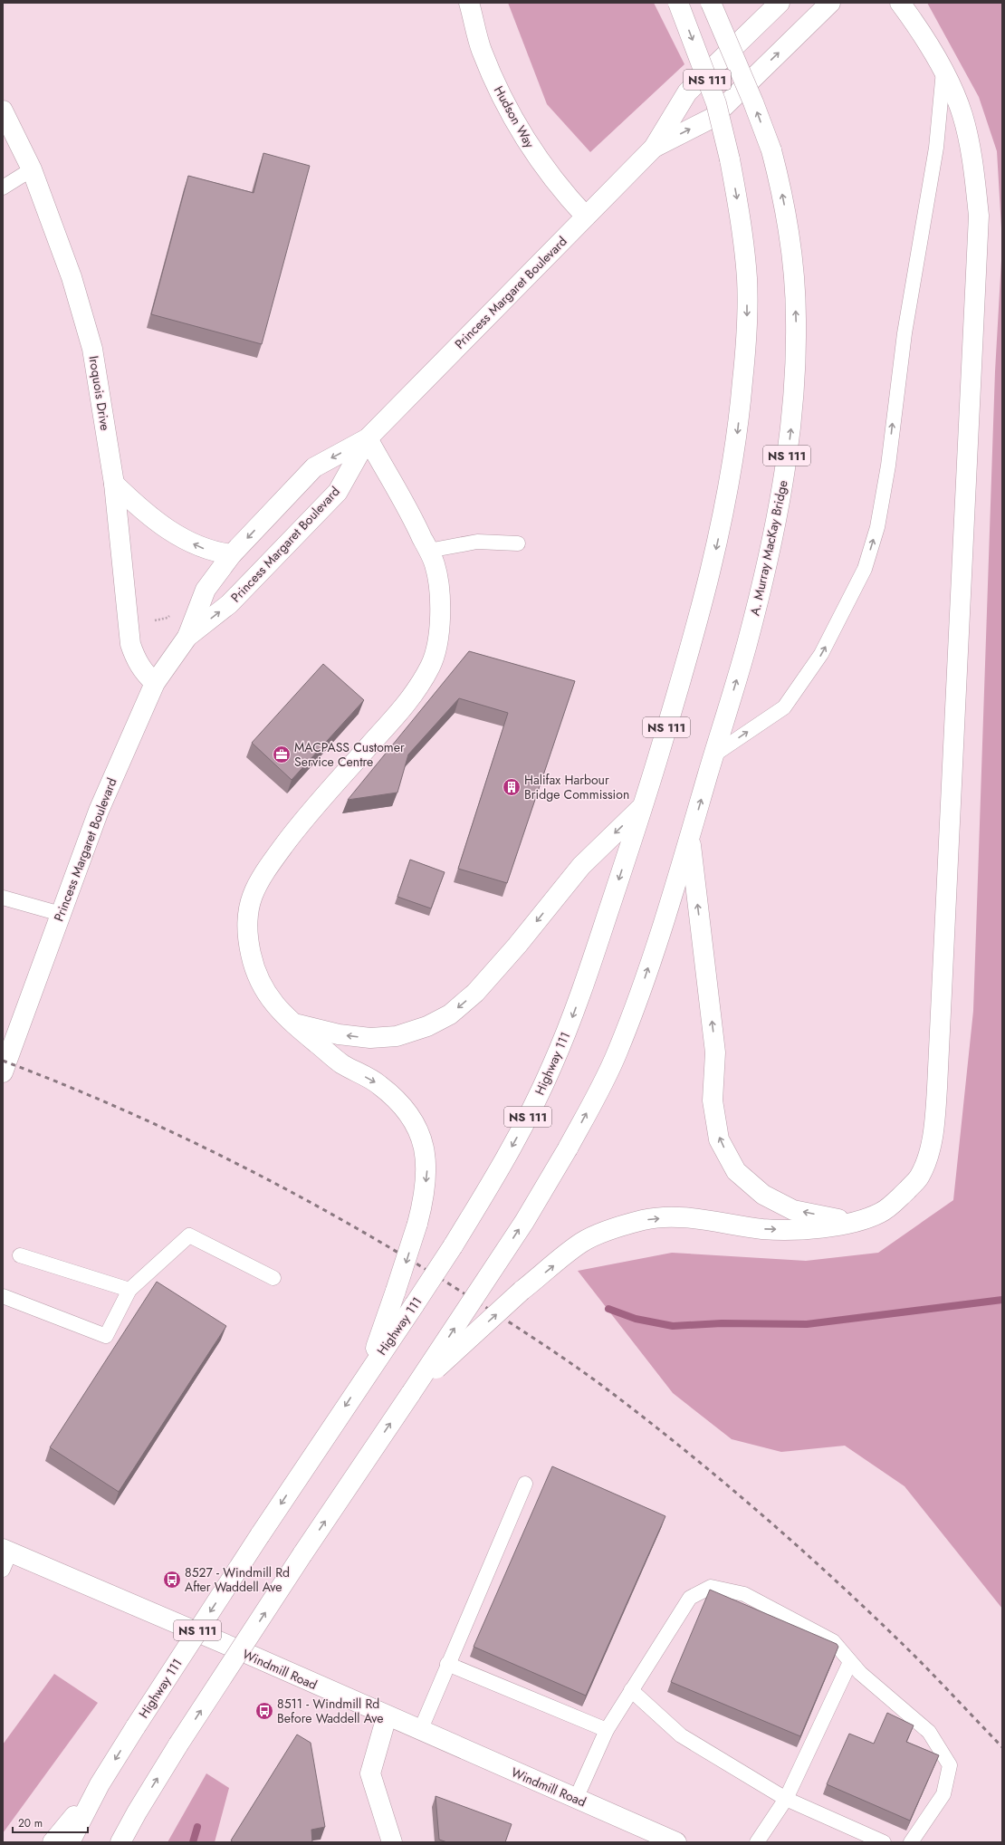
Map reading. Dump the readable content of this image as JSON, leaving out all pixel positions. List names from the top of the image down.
{
  "streets": {
    "main road": [
      "NS 111",
      "Hudson Way",
      "Princess Margaret Boulevard",
      "Iroquois Drive",
      "A. Murray MacKay Bridge",
      "Highway 111",
      "Windmill Road"
    ]
  },
  "crossings": [
    ["NS 111", "A. Murray MacKay Bridge"],
    ["Hudson Way", "Princess Margaret Boulevard"],
    ["Princess Margaret Boulevard", "Iroquois Drive"]
  ],
  "one_way": ["A. Murray MacKay Bridge"],
  "places": {
    "office": ["MACPASS Customer Service Centre"],
    "building": ["Halifax Harbour Bridge Commission"],
    "bus stop": ["8527 - Windmill Rd After Waddell Ave", "8511 - Windmill Rd Before Waddell Ave"]
  },
  "scale_bar": "20 m"
}
